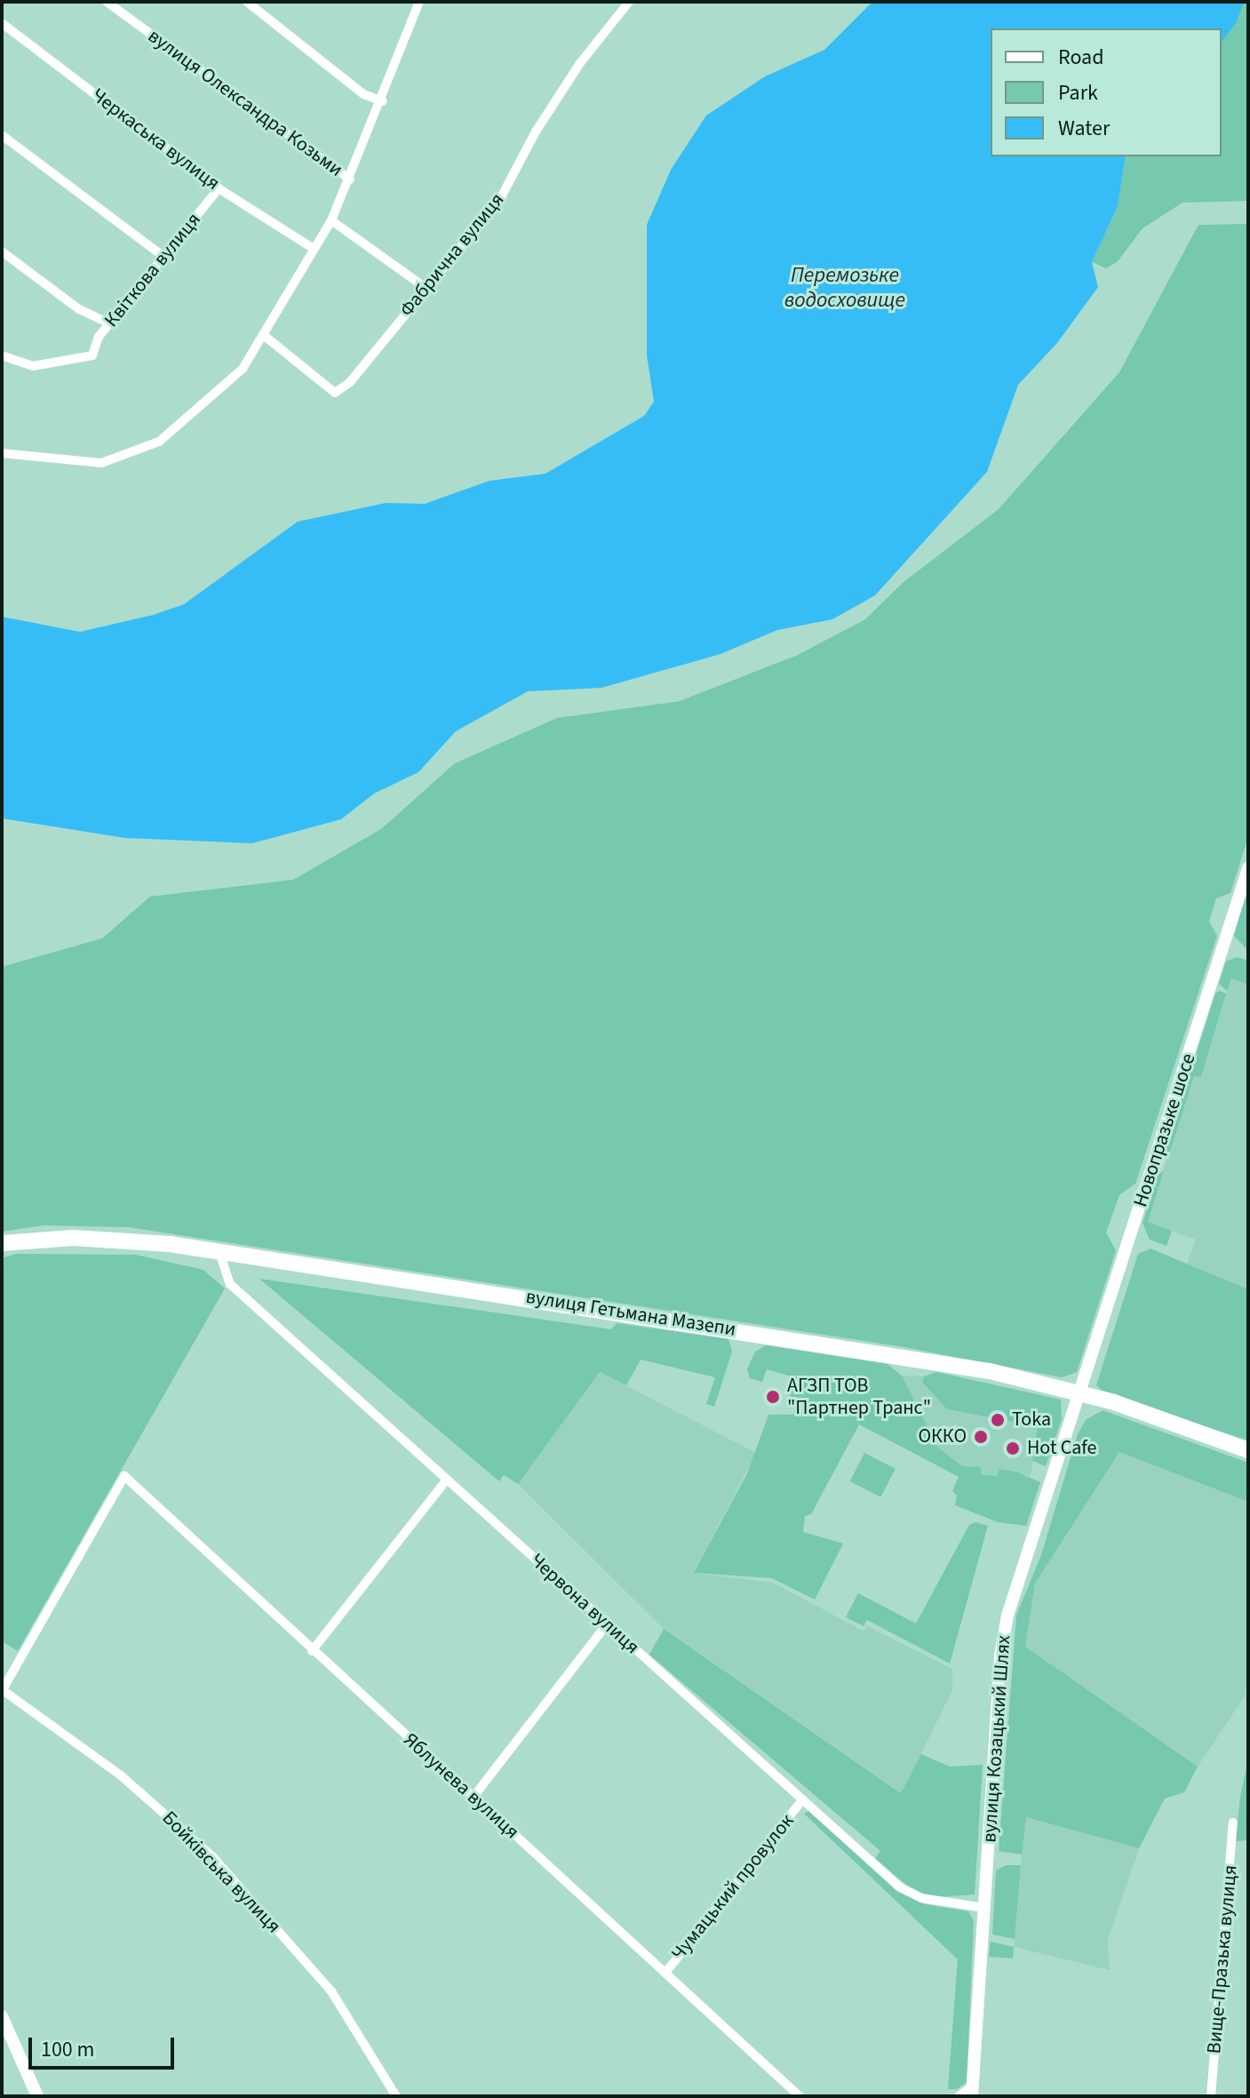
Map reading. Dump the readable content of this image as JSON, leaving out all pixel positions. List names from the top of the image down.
{
  "streets": {
    "highway": ["вулиця Гетьмана Мазепи"],
    "main road": ["Новопразьке шосе", "вулиця Козацький Шлях"],
    "street": [
      "вулиця Олександра Козьми",
      "Черкаська вулиця",
      "Фабрична вулиця",
      "Квіткова вулиця",
      "Червона вулиця",
      "Яблунева вулиця",
      "Бойківська вулиця",
      "Чумацький провулок",
      "Вище-Празька вулиця"
    ]
  },
  "crossings": [
    ["Черкаська вулиця", "Квіткова вулиця"],
    ["Новопразьке шосе", "вулиця Гетьмана Мазепи"],
    ["Новопразьке шосе", "вулиця Козацький Шлях"],
    ["вулиця Гетьмана Мазепи", "Червона вулиця"],
    ["вулиця Гетьмана Мазепи", "вулиця Козацький Шлях"],
    ["Червона вулиця", "вулиця Козацький Шлях"],
    ["Червона вулиця", "Чумацький провулок"],
    ["Яблунева вулиця", "Бойківська вулиця"],
    ["Яблунева вулиця", "Чумацький провулок"]
  ],
  "water": ["Перемозьке водосховище"],
  "places": [
    "АГЗП ТОВ \"Партнер Транс\"",
    "Toka",
    "ОККО",
    "Hot Cafe"
  ],
  "legend": ["Road", "Park", "Water"],
  "scale_bar": "100 m"
}
